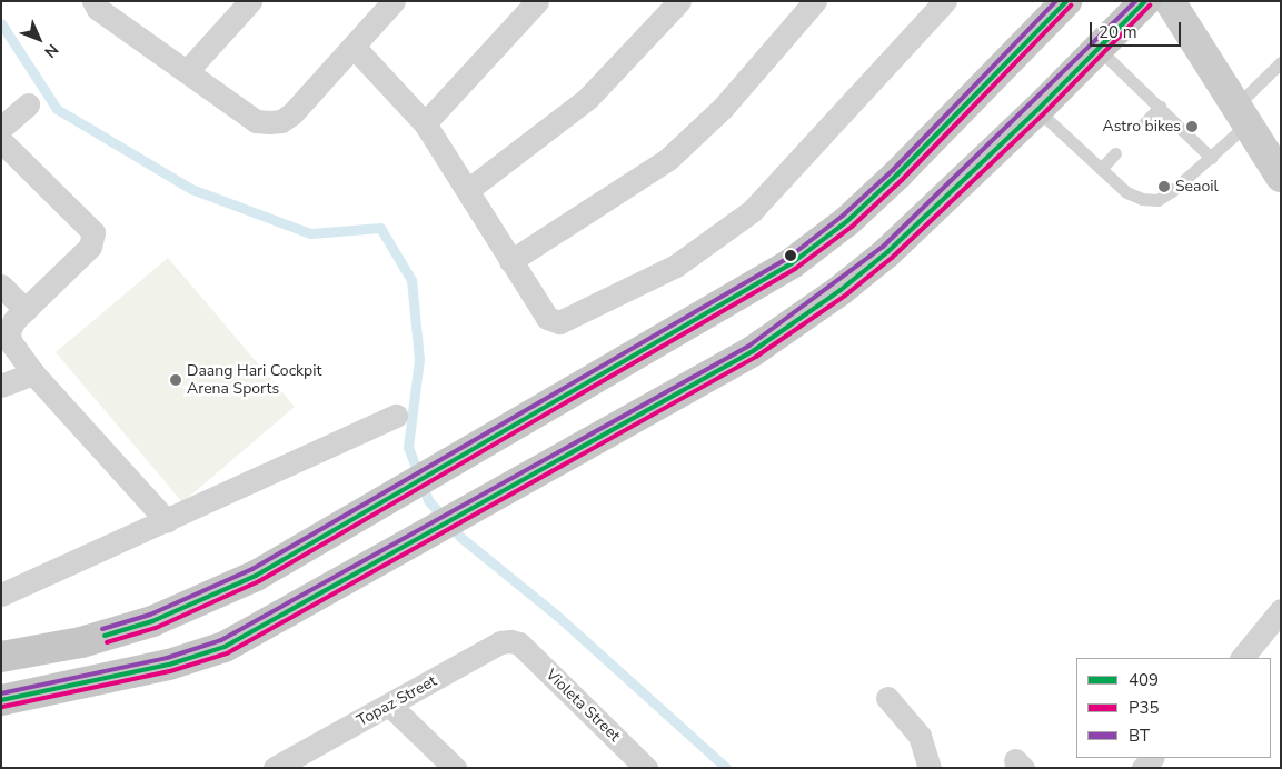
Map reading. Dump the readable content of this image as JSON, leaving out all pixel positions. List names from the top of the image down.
{
  "streets": {
    "street": ["Topaz Street", "Violeta Street"]
  },
  "crossings": [
    ["Topaz Street", "Violeta Street"]
  ],
  "places": ["Astro bikes", "Seaoil", "Daang Hari Cockpit Arena Sports"],
  "lines": ["transit line 409", "transit line BT", "transit line P35"],
  "legend": ["409", "P35", "BT"],
  "scale_bar": "20 m",
  "north": "bottom right"
}
